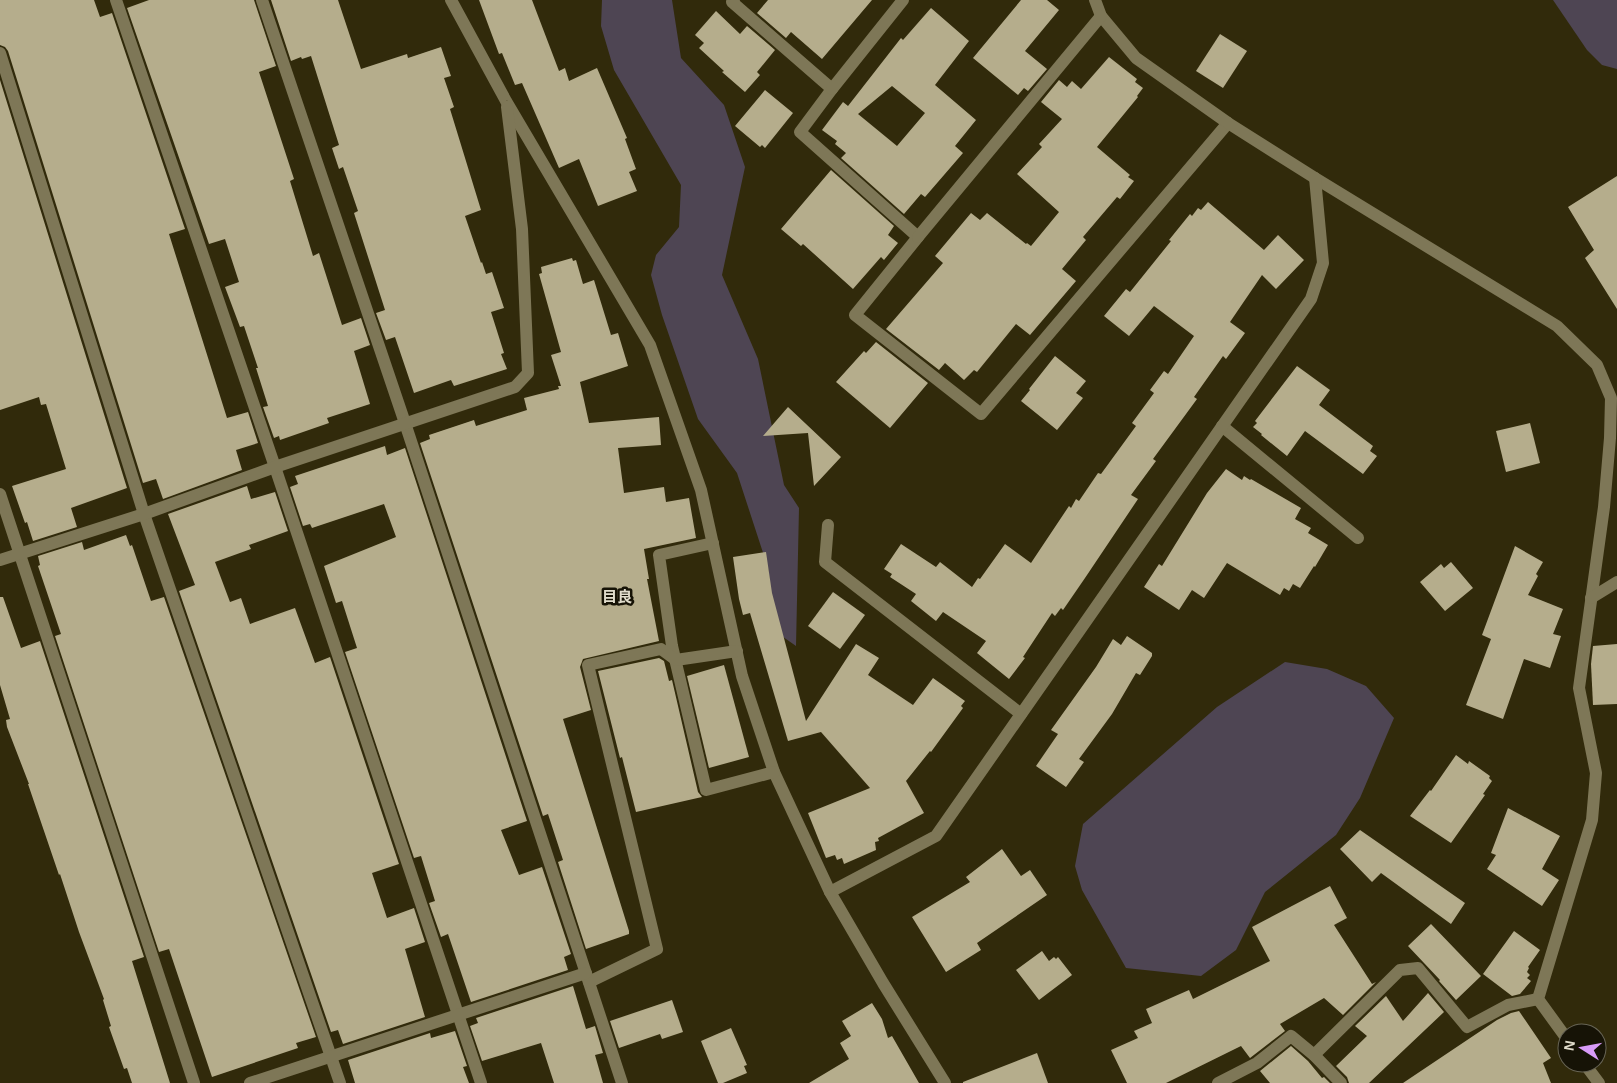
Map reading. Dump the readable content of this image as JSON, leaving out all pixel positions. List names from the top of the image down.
{
  "districts": ["目良"],
  "north": "left"
}
